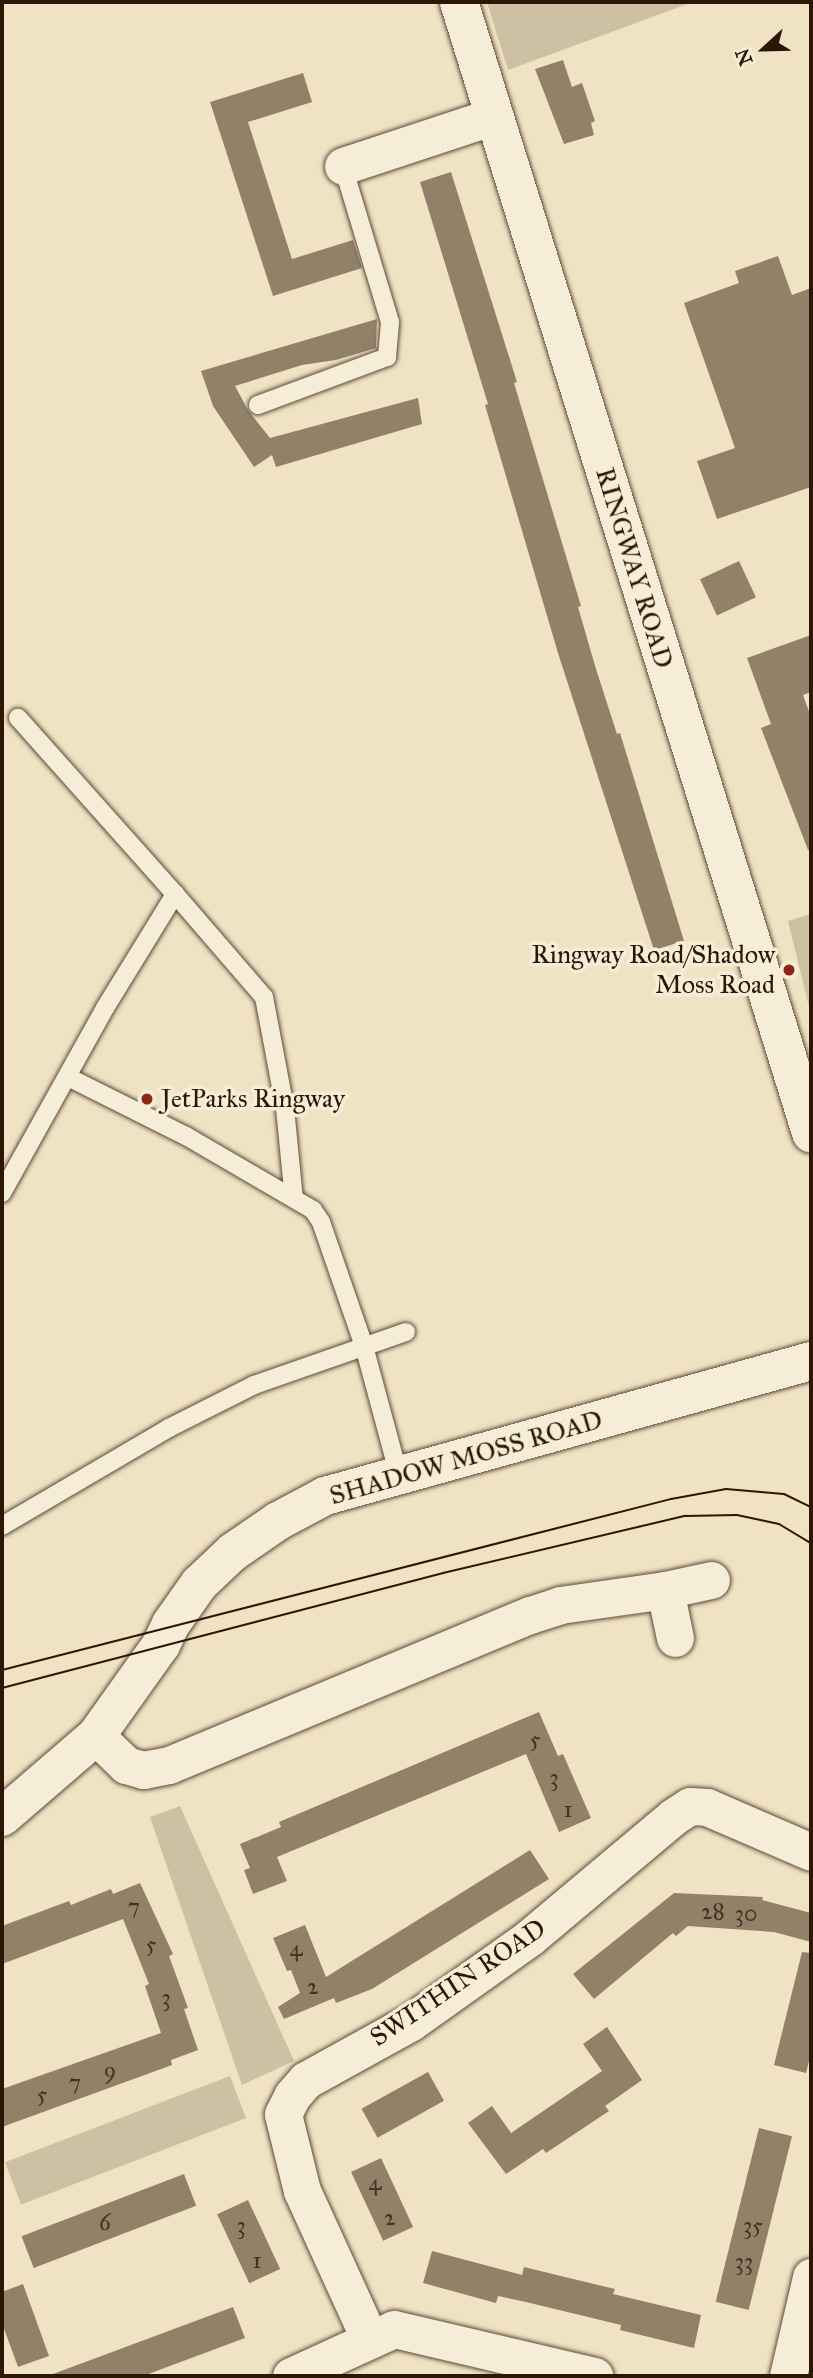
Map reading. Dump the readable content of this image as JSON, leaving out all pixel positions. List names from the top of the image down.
{
  "streets": {
    "street": ["RINGWAY ROAD", "SHADOW MOSS ROAD", "SWITHIN ROAD"]
  },
  "places": ["Ringway Road/Shadow Moss Road", "JetParks Ringway"],
  "house_numbers": [
    "5",
    "3",
    "1",
    "7",
    "28",
    "30",
    "5",
    "4",
    "2",
    "3",
    "9",
    "7",
    "5",
    "4",
    "2",
    "6",
    "3",
    "35",
    "1",
    "33"
  ],
  "north": "left"
}
